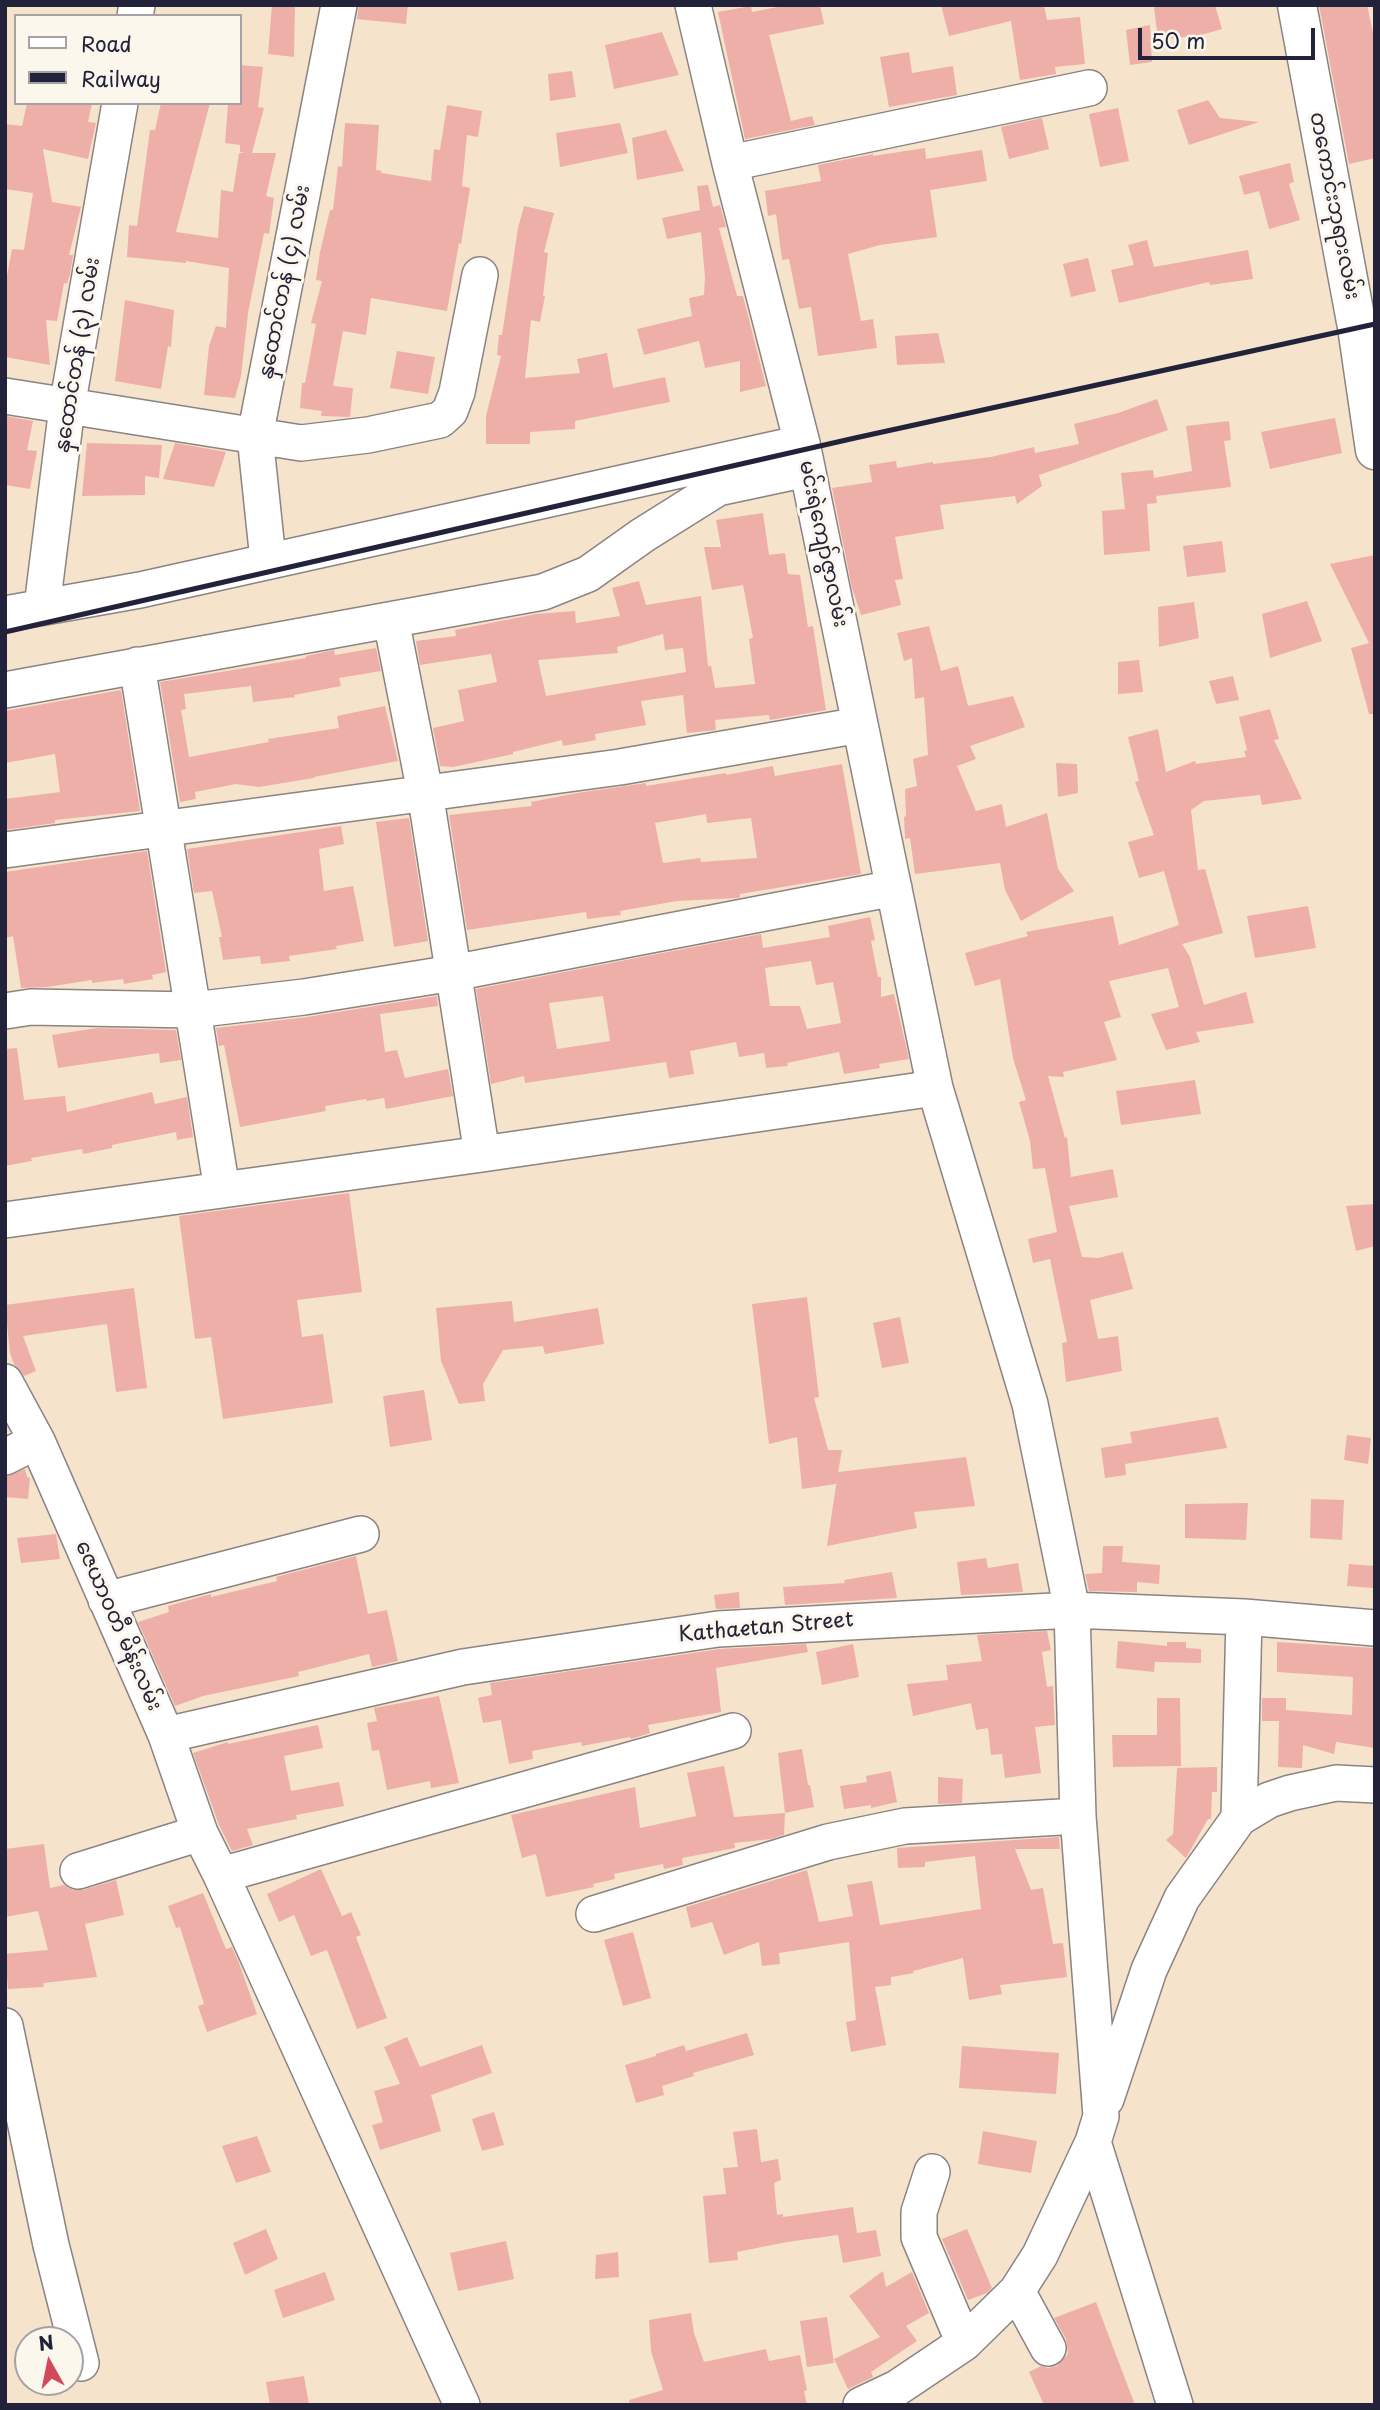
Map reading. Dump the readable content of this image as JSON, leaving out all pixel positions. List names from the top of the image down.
{
  "streets": {
    "main road": ["တကောင်းဘုရားလမ်း"],
    "street": [
      "နှထောင်တန် (၄) လမ်း",
      "နှထောင်တန် (၃) လမ်း",
      "မင်းရဲကျော်ဇွာလမ်း",
      "ဇေယာဝတီ မိန်းလမ်း",
      "Kathaetan Street"
    ]
  },
  "crossings": [
    ["မင်းရဲကျော်ဇွာလမ်း", "Kathaetan Street"],
    ["ဇေယာဝတီ မိန်းလမ်း", "Kathaetan Street"]
  ],
  "legend": ["Road", "Railway"],
  "scale_bar": "50 m",
  "north": "top"
}
